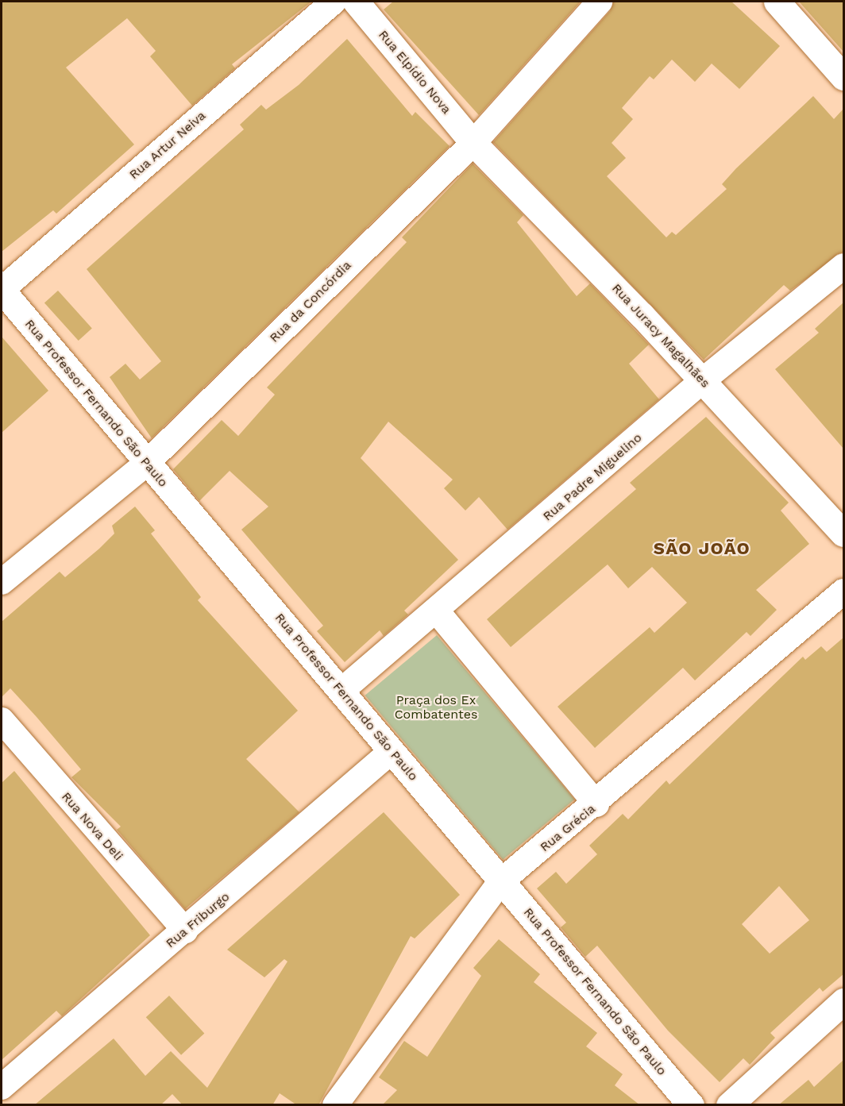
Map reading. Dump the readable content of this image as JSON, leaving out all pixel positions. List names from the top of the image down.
{
  "streets": {
    "street": [
      "Rua Elpídio Nova",
      "Rua Artur Neiva",
      "Rua da Concórdia",
      "Rua Juracy Magalhães",
      "Rua Professor Fernando São Paulo",
      "Rua Padre Miguelino",
      "Rua Nova Deli",
      "Rua Grécia",
      "Rua Friburgo"
    ]
  },
  "crossings": [
    ["Rua Elpídio Nova", "Rua da Concórdia"],
    ["Rua Elpídio Nova", "Rua Juracy Magalhães"],
    ["Rua Artur Neiva", "Rua Professor Fernando São Paulo"],
    ["Rua da Concórdia", "Rua Juracy Magalhães"],
    ["Rua da Concórdia", "Rua Professor Fernando São Paulo"],
    ["Rua Juracy Magalhães", "Rua Padre Miguelino"],
    ["Rua Professor Fernando São Paulo", "Rua Padre Miguelino"],
    ["Rua Professor Fernando São Paulo", "Rua Grécia"],
    ["Rua Professor Fernando São Paulo", "Rua Friburgo"],
    ["Rua Nova Deli", "Rua Friburgo"]
  ],
  "districts": ["SÃO JOÃO"],
  "parks": ["Praça dos Ex Combatentes"]
}
